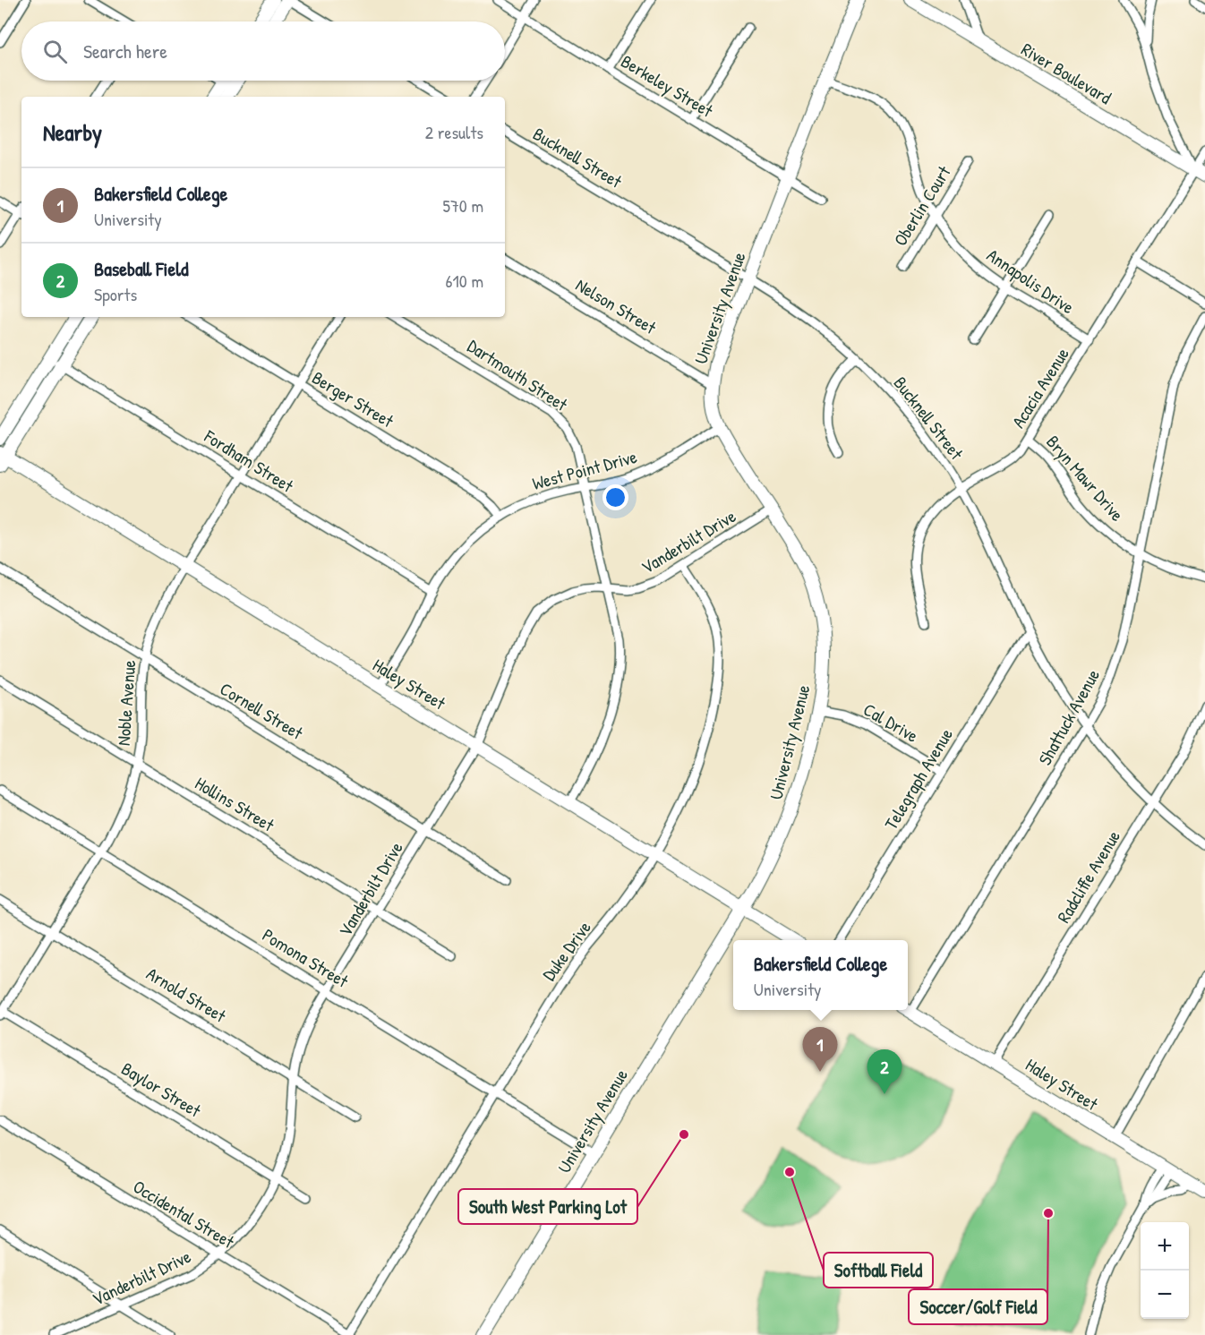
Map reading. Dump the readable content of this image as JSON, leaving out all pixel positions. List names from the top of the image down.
{
  "streets": {
    "street": [
      "River Boulevard",
      "Berkeley Street",
      "Bucknell Street",
      "Oberlin Court",
      "Annapolis Drive",
      "Nelson Street",
      "University Avenue",
      "Dartmouth Street",
      "Acacia Avenue",
      "Berger Street",
      "Fordham Street",
      "West Point Drive",
      "Bryn Mawr Drive",
      "Vanderbilt Drive",
      "Haley Street",
      "Noble Avenue",
      "Cornell Street",
      "Shattuck Avenue",
      "Cal Drive",
      "Telegraph Avenue",
      "Hollins Street",
      "Radcliffe Avenue",
      "Duke Drive",
      "Pomona Street",
      "Arnold Street",
      "Baylor Street",
      "Occidental Street"
    ]
  },
  "crossings": [
    ["River Boulevard", "Acacia Avenue"],
    ["Berkeley Street", "University Avenue"],
    ["Bucknell Street", "University Avenue"],
    ["Bucknell Street", "Acacia Avenue"],
    ["Bucknell Street", "Shattuck Avenue"],
    ["Bucknell Street", "Telegraph Avenue"],
    ["Bucknell Street", "Radcliffe Avenue"],
    ["Oberlin Court", "Annapolis Drive"],
    ["Annapolis Drive", "University Avenue"],
    ["Annapolis Drive", "Acacia Avenue"],
    ["Nelson Street", "University Avenue"],
    ["University Avenue", "West Point Drive"],
    ["University Avenue", "Vanderbilt Drive"],
    ["University Avenue", "Haley Street"],
    ["University Avenue", "Cal Drive"],
    ["University Avenue", "Pomona Street"],
    ["Dartmouth Street", "West Point Drive"],
    ["Dartmouth Street", "Vanderbilt Drive"],
    ["Dartmouth Street", "Haley Street"],
    ["Acacia Avenue", "Bryn Mawr Drive"],
    ["Berger Street", "West Point Drive"],
    ["Berger Street", "Noble Avenue"],
    ["Fordham Street", "West Point Drive"],
    ["Fordham Street", "Noble Avenue"],
    ["West Point Drive", "Haley Street"],
    ["Bryn Mawr Drive", "Shattuck Avenue"],
    ["Vanderbilt Drive", "Haley Street"],
    ["Vanderbilt Drive", "Cornell Street"],
    ["Vanderbilt Drive", "Hollins Street"],
    ["Vanderbilt Drive", "Duke Drive"],
    ["Vanderbilt Drive", "Pomona Street"],
    ["Vanderbilt Drive", "Arnold Street"],
    ["Vanderbilt Drive", "Baylor Street"],
    ["Vanderbilt Drive", "Occidental Street"],
    ["Haley Street", "Noble Avenue"],
    ["Haley Street", "Radcliffe Avenue"],
    ["Haley Street", "Duke Drive"],
    ["Noble Avenue", "Cornell Street"],
    ["Noble Avenue", "Hollins Street"],
    ["Noble Avenue", "Pomona Street"],
    ["Noble Avenue", "Arnold Street"],
    ["Noble Avenue", "Baylor Street"],
    ["Cal Drive", "Telegraph Avenue"],
    ["Duke Drive", "Pomona Street"],
    ["Duke Drive", "Occidental Street"]
  ],
  "places": ["South West Parking Lot", "Softball Field", "Soccer/Golf Field"],
  "page": {
    "search": "Search here",
    "heading": ["Nearby", "2 results"],
    "list": [
      {
        "mark": "1",
        "name": "Bakersfield College",
        "note": "University",
        "value": "570 m"
      },
      {
        "mark": "2",
        "name": "Baseball Field",
        "note": "Sports",
        "value": "610 m"
      }
    ],
    "popup": ["Bakersfield College", "University"],
    "pins": ["1", "2"],
    "map_buttons": ["+", "−"]
  }
}
